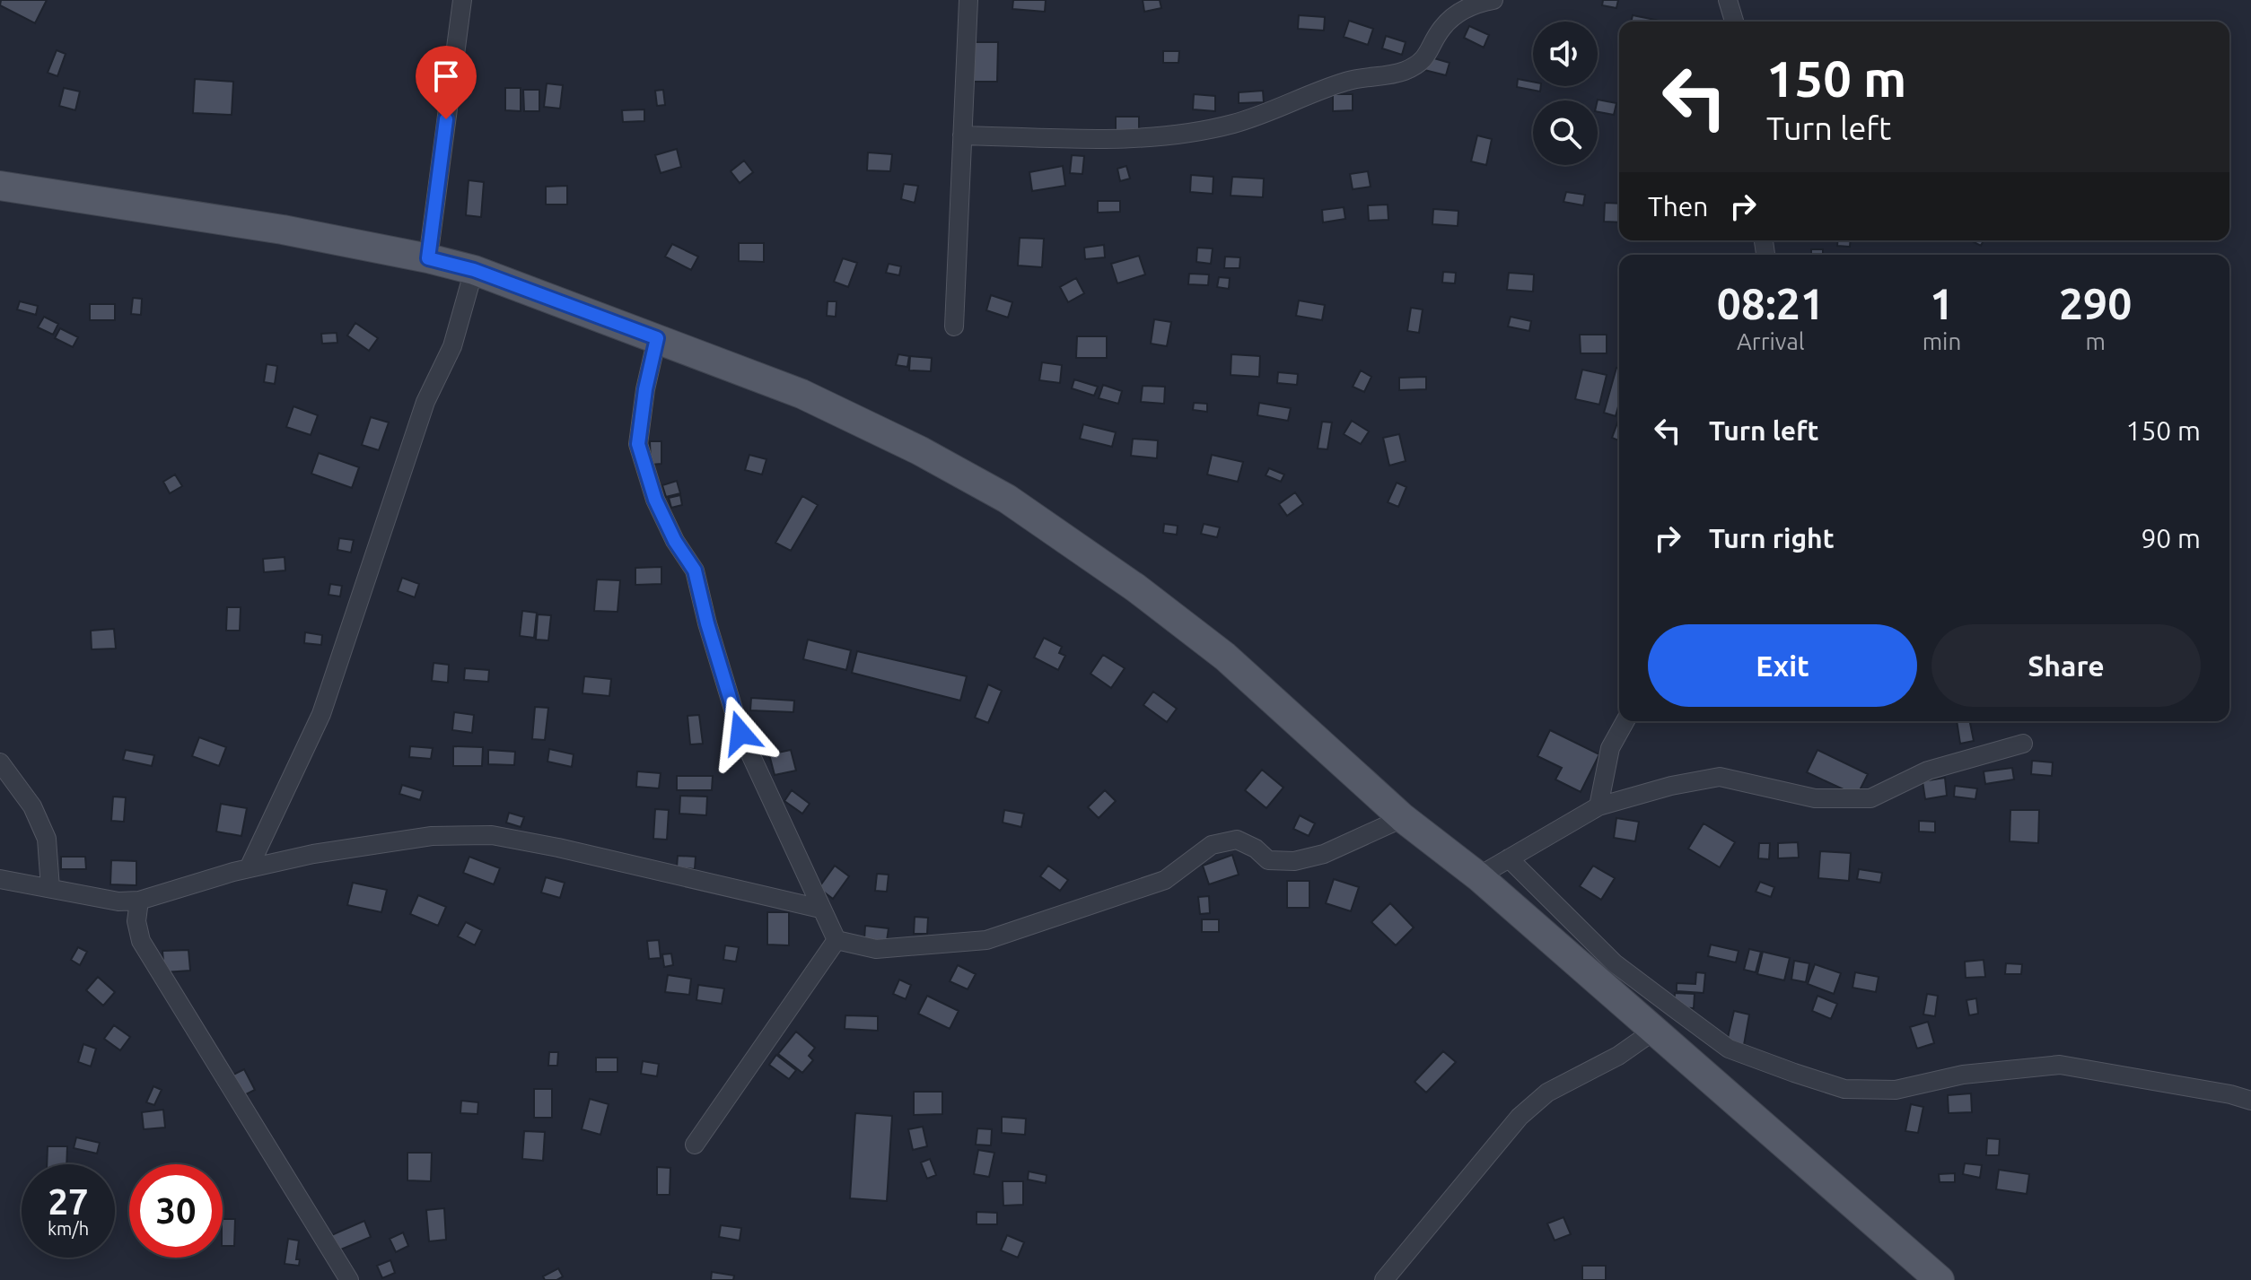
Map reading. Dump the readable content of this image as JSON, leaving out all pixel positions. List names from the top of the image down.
{
  "page": {
    "turn": ["150 m", "Turn left"],
    "then": "Then",
    "eta": [
      "08:21",
      "Arrival",
      "1",
      "min",
      "290",
      "m"
    ],
    "list": [
      {
        "name": "Turn left",
        "value": "150 m"
      },
      {
        "name": "Turn right",
        "value": "90 m"
      }
    ],
    "buttons": ["Exit", "Share"],
    "speed": "27 km/h",
    "limit": "30"
  }
}
